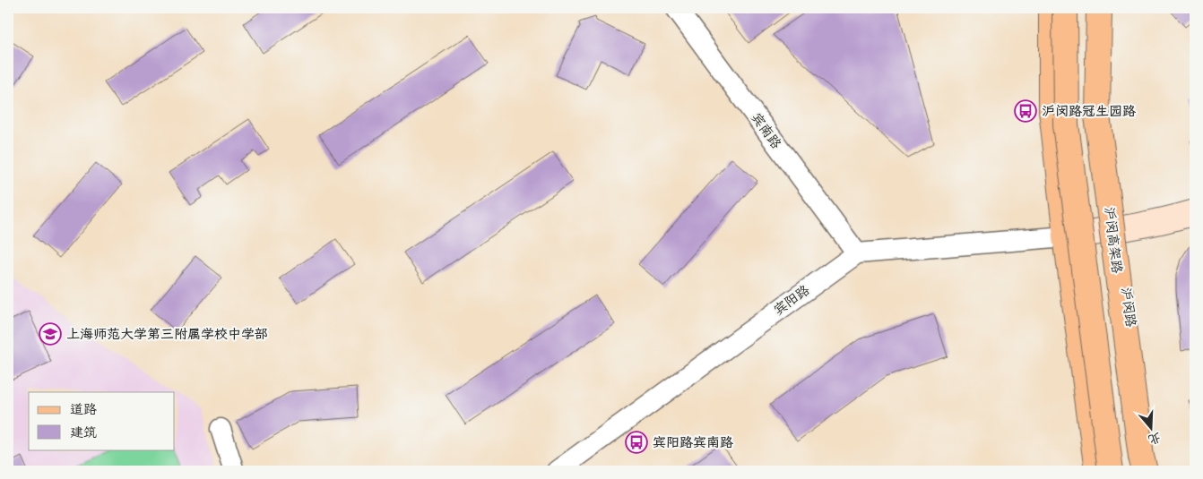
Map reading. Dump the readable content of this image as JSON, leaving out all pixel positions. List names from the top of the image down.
{
  "streets": {
    "main road": ["沪闵高架路", "沪闵路"],
    "street": ["宾南路", "宾阳路"]
  },
  "crossings": [
    ["宾南路", "宾阳路"]
  ],
  "places": {
    "bus stop": ["沪闵路冠生园路", "宾阳路宾南路"],
    "school or university": ["上海师范大学第三附属学校中学部"]
  },
  "legend": ["道路", "建筑"],
  "north": "bottom"
}
